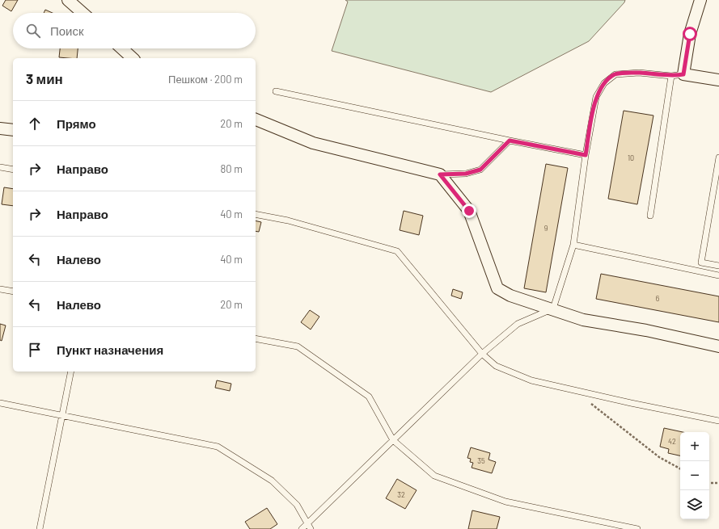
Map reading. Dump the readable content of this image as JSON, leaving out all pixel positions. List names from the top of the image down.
{
  "house_numbers": [
    "10",
    "9",
    "6",
    "42",
    "35",
    "32"
  ],
  "page": {
    "search": "Поиск",
    "heading": ["3 мин", "Пешком · 200 m"],
    "list": [
      ["Прямо", "20 m"],
      ["Направо", "80 m"],
      ["Направо", "40 m"],
      ["Налево", "40 m"],
      ["Налево", "20 m"],
      "Пункт назначения"
    ],
    "map_buttons": ["+", "−"]
  }
}
